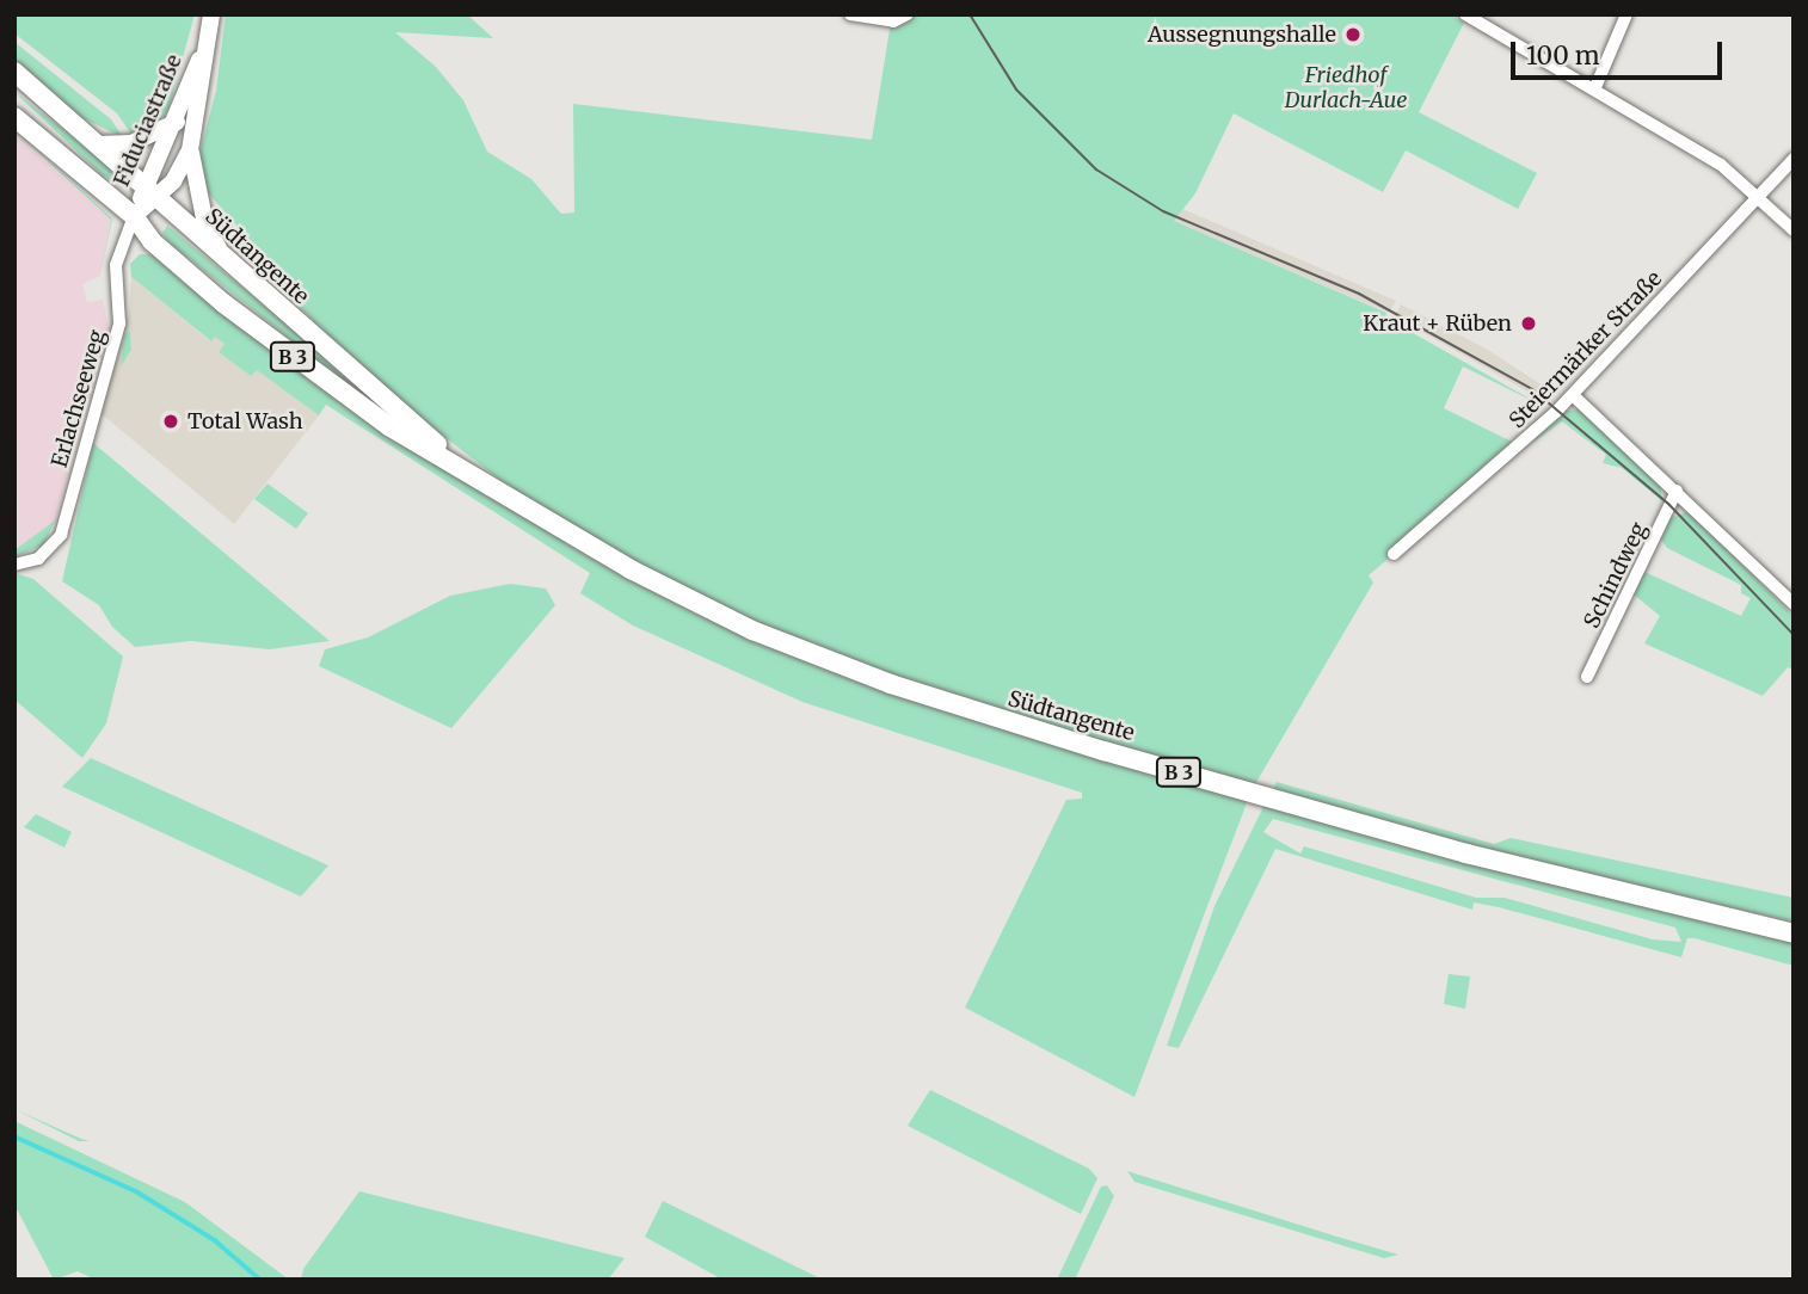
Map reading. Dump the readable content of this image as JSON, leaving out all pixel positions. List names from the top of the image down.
{
  "streets": {
    "main road": ["Fiduciastraße", "Südtangente", "B 3"],
    "street": ["Steiermärker Straße", "Erlachseeweg", "Schindweg"]
  },
  "crossings": [
    ["Fiduciastraße", "Südtangente"],
    ["Fiduciastraße", "Erlachseeweg"],
    ["Südtangente", "Erlachseeweg"]
  ],
  "parks": ["Friedhof Durlach-Aue"],
  "places": ["Aussegnungshalle", "Kraut + Rüben", "Total Wash"],
  "scale_bar": "100 m"
}
